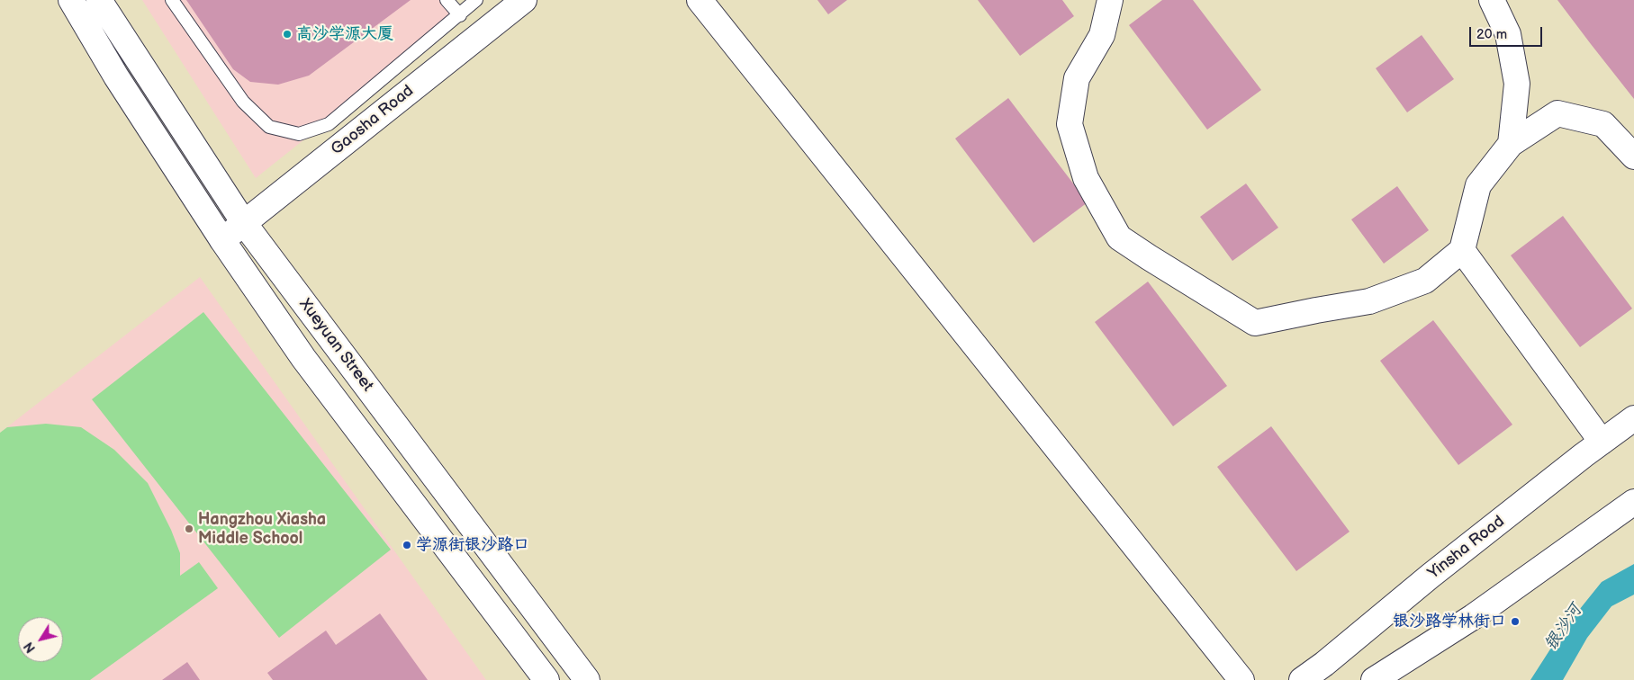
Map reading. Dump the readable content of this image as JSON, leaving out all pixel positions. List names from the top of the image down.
{
  "streets": {
    "street": ["Gaosha Road", "Xueyuan Street", "Yinsha Road"]
  },
  "crossings": [
    ["Gaosha Road", "Xueyuan Street"]
  ],
  "water": ["银沙河"],
  "places": [
    "高沙学源大厦",
    "Hangzhou Xiasha Middle School",
    "学源街银沙路口",
    "银沙路学林街口"
  ],
  "scale_bar": "20 m",
  "north": "bottom left"
}
